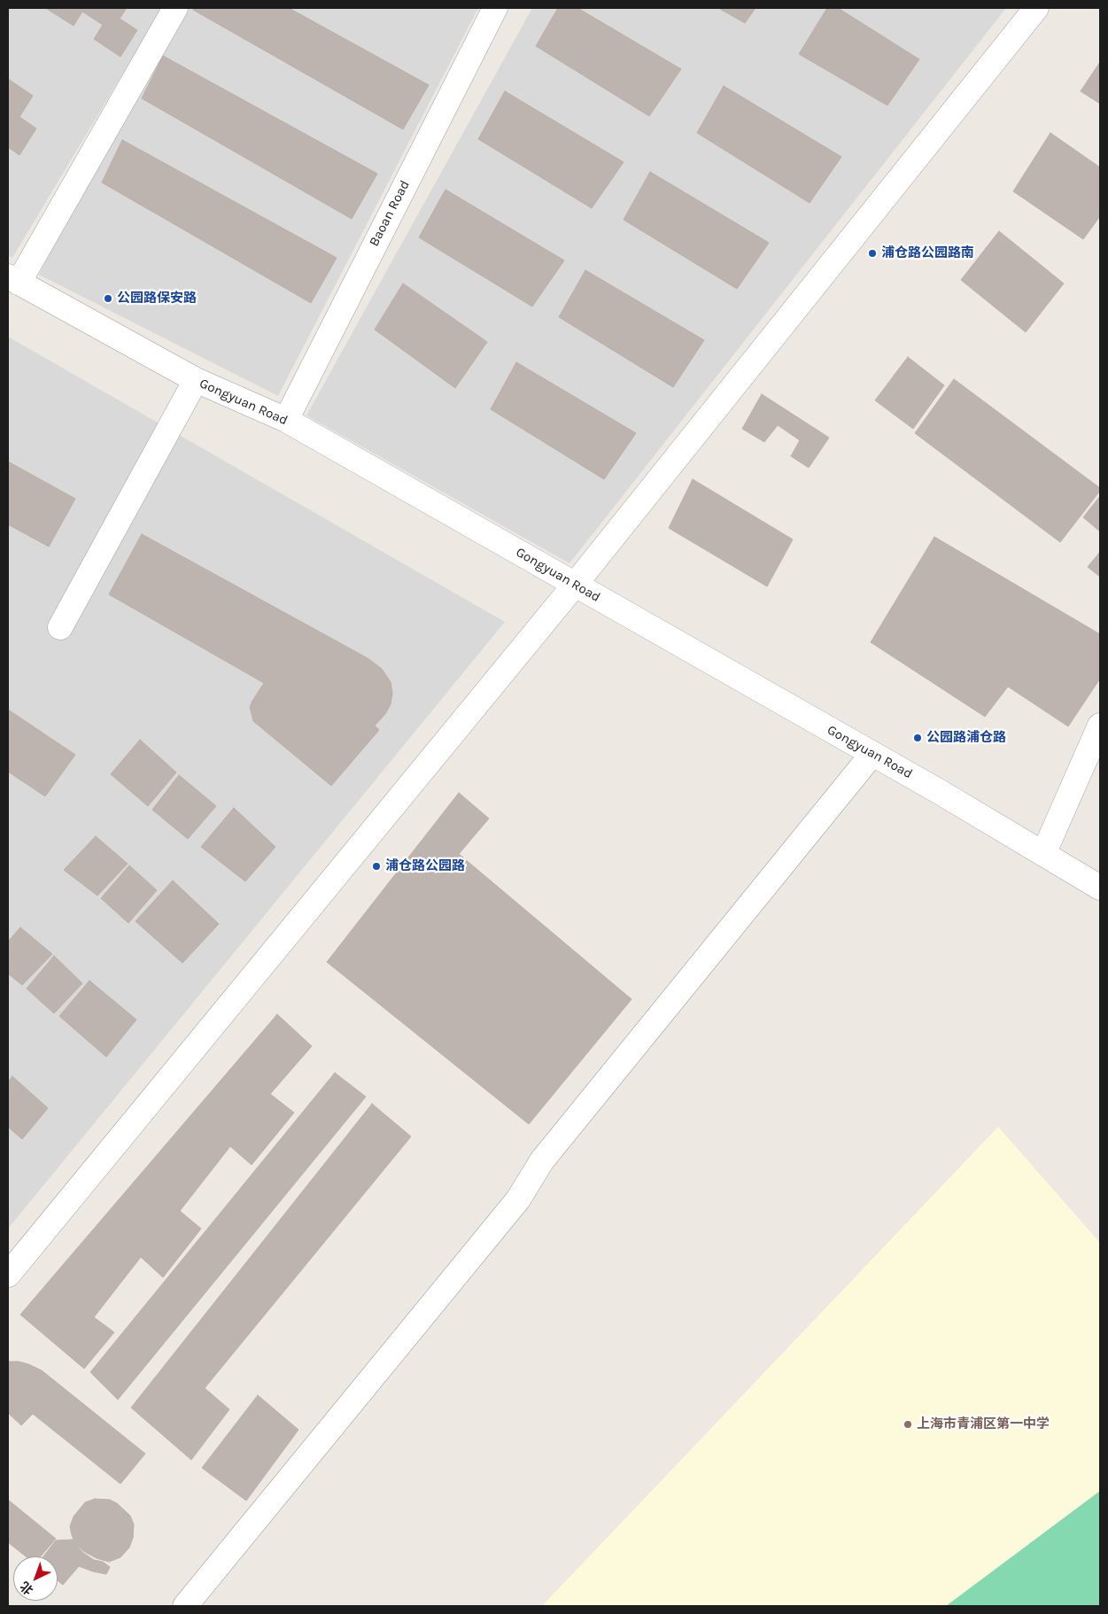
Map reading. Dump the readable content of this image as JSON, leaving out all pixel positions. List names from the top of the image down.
{
  "streets": {
    "street": ["Baoan Road", "Gongyuan Road"]
  },
  "crossings": [
    ["Baoan Road", "Gongyuan Road"]
  ],
  "places": [
    "浦仓路公园路南",
    "公园路保安路",
    "公园路浦仓路",
    "浦仓路公园路",
    "上海市青浦区第一中学"
  ],
  "north": "bottom left"
}
